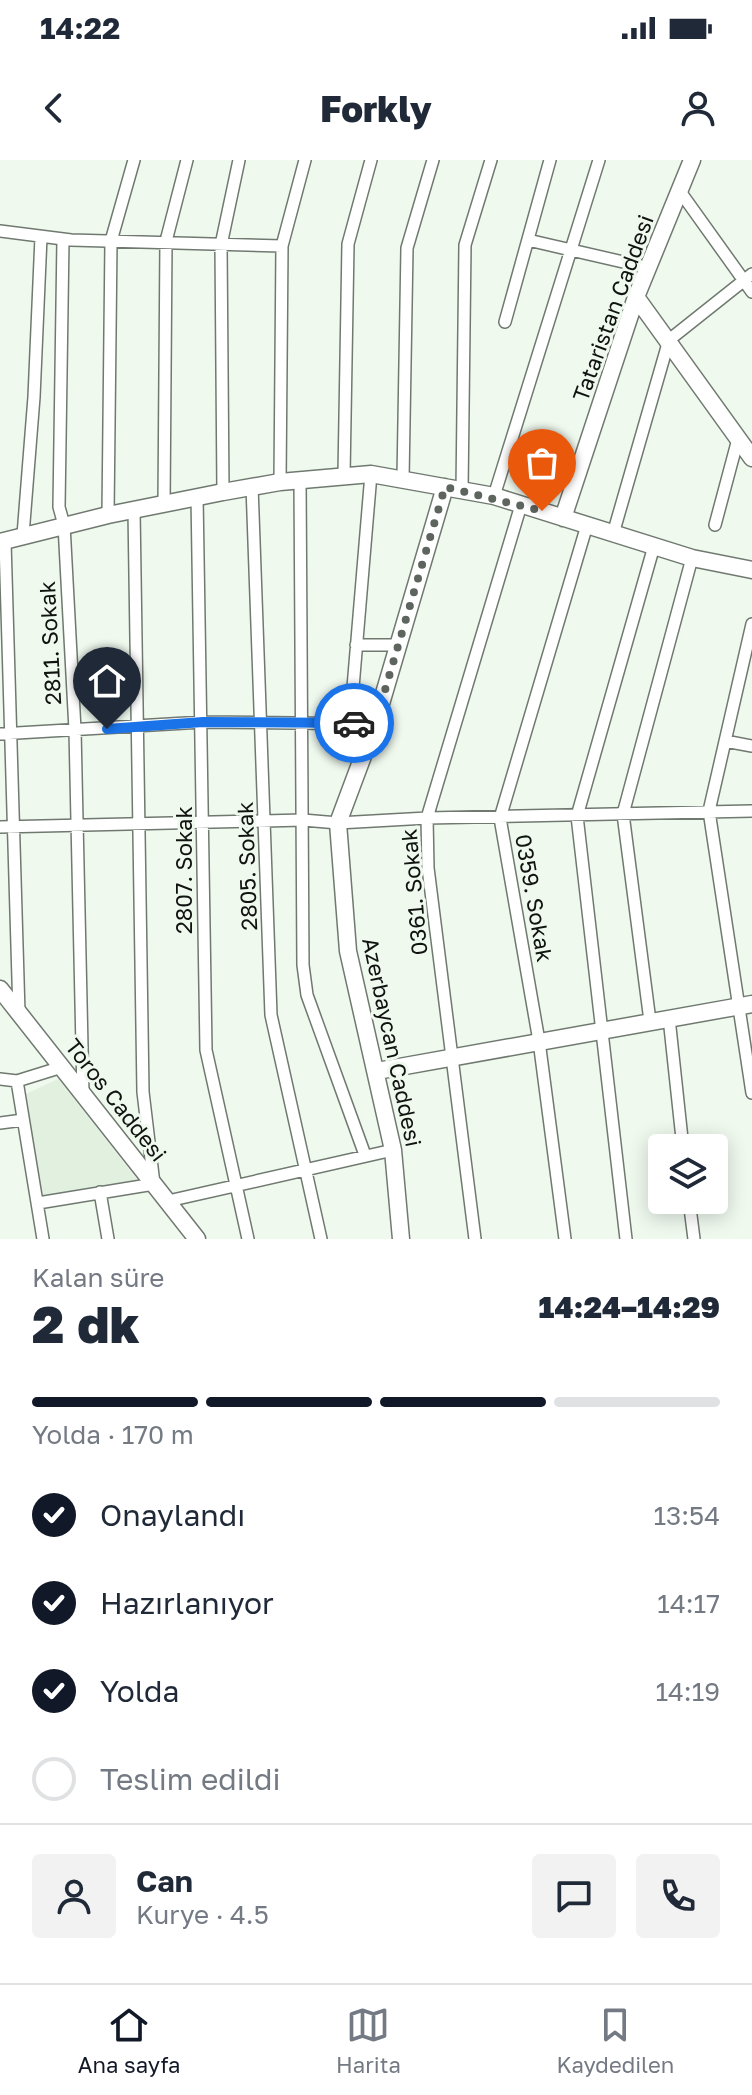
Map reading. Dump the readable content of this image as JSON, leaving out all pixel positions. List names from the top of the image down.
{
  "streets": {
    "street": [
      "Tataristan Caddesi",
      "2811. Sokak",
      "2805. Sokak",
      "2807. Sokak",
      "0361. Sokak",
      "0359. Sokak",
      "Azerbaycan Caddesi",
      "Toros Caddesi"
    ]
  },
  "crossings": [
    ["2811. Sokak", "Toros Caddesi"]
  ],
  "page": {
    "status": "14:22",
    "header": "Forkly",
    "heading": ["2 dk", "Kalan süre", "14:24–14:29"],
    "panel": ["Can", "Kurye · 4.5"],
    "bar": "Yolda · 170 m",
    "list": [
      ["Onaylandı", "13:54"],
      ["Hazırlanıyor", "14:17"],
      ["Yolda", "14:19"],
      "Teslim edildi"
    ],
    "tabs": ["Ana sayfa", "Harita", "Kaydedilen"]
  }
}
